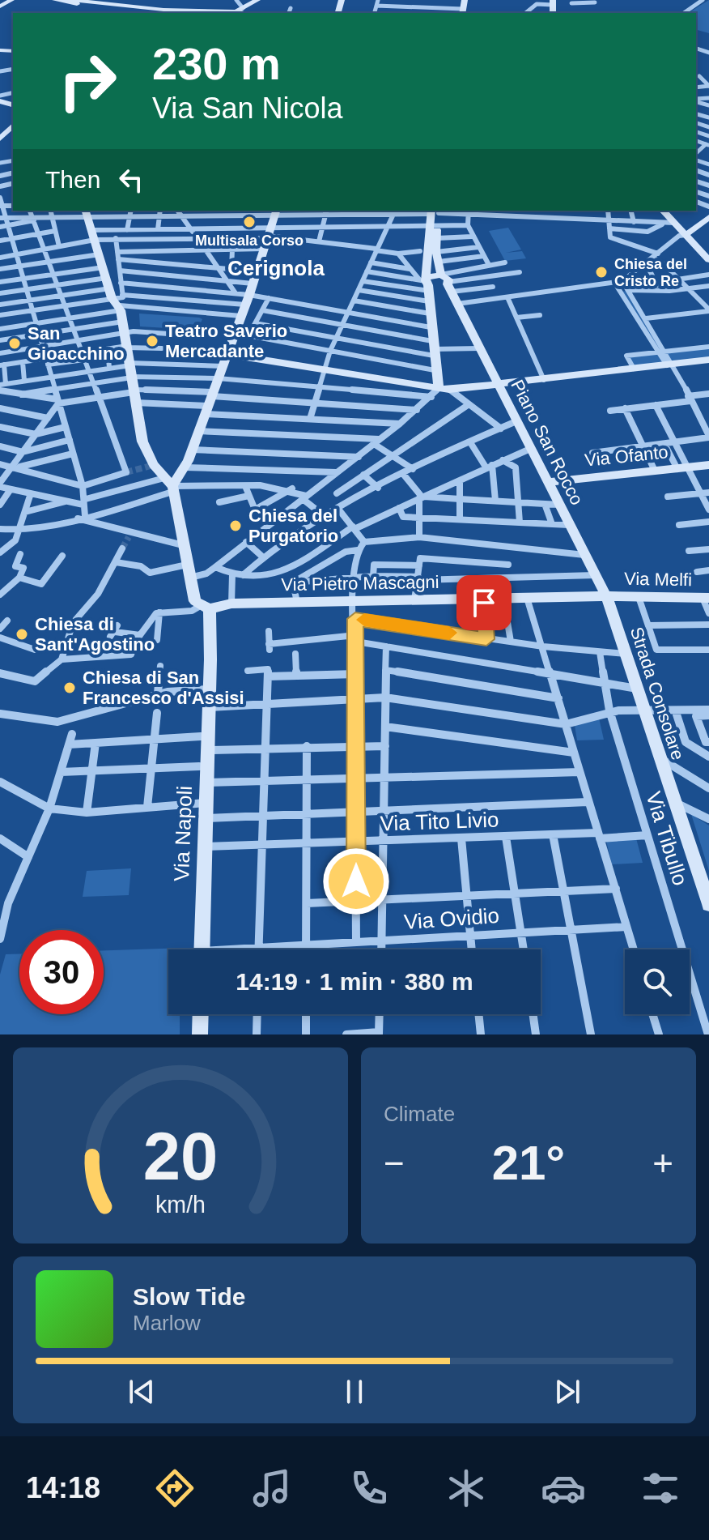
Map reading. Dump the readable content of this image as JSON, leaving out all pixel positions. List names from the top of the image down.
{
  "streets": {
    "street": [
      "Piano San Rocco",
      "Via Ofanto",
      "Via Melfi",
      "Via Pietro Mascagni",
      "Strada Consolare",
      "Via Tito Livio",
      "Via Napoli",
      "Via Tibullo",
      "Via Ovidio"
    ]
  },
  "crossings": [
    ["Piano San Rocco", "Via Ofanto"],
    ["Piano San Rocco", "Via Melfi"],
    ["Piano San Rocco", "Via Pietro Mascagni"],
    ["Piano San Rocco", "Strada Consolare"],
    ["Via Melfi", "Via Pietro Mascagni"],
    ["Via Melfi", "Strada Consolare"],
    ["Via Pietro Mascagni", "Strada Consolare"],
    ["Via Pietro Mascagni", "Via Napoli"],
    ["Via Tito Livio", "Via Napoli"],
    ["Via Tito Livio", "Via Tibullo"]
  ],
  "districts": ["Cerignola"],
  "places": [
    "Multisala Corso",
    "Chiesa del Cristo Re",
    "Teatro Saverio Mercadante",
    "San Gioacchino",
    "Chiesa del Purgatorio",
    "Chiesa di Sant'Agostino",
    "Chiesa di San Francesco d'Assisi"
  ],
  "page": {
    "turn": ["230 m", "Via San Nicola"],
    "then": "Then",
    "limit": "30",
    "trip": "14:19 · 1 min · 380 m",
    "tile": "Climate",
    "heat": ["−", "21°", "+"],
    "song": ["Slow Tide", "Marlow"],
    "tabs": "14:18",
    "gauge": ["20", "km/h"]
  }
}
